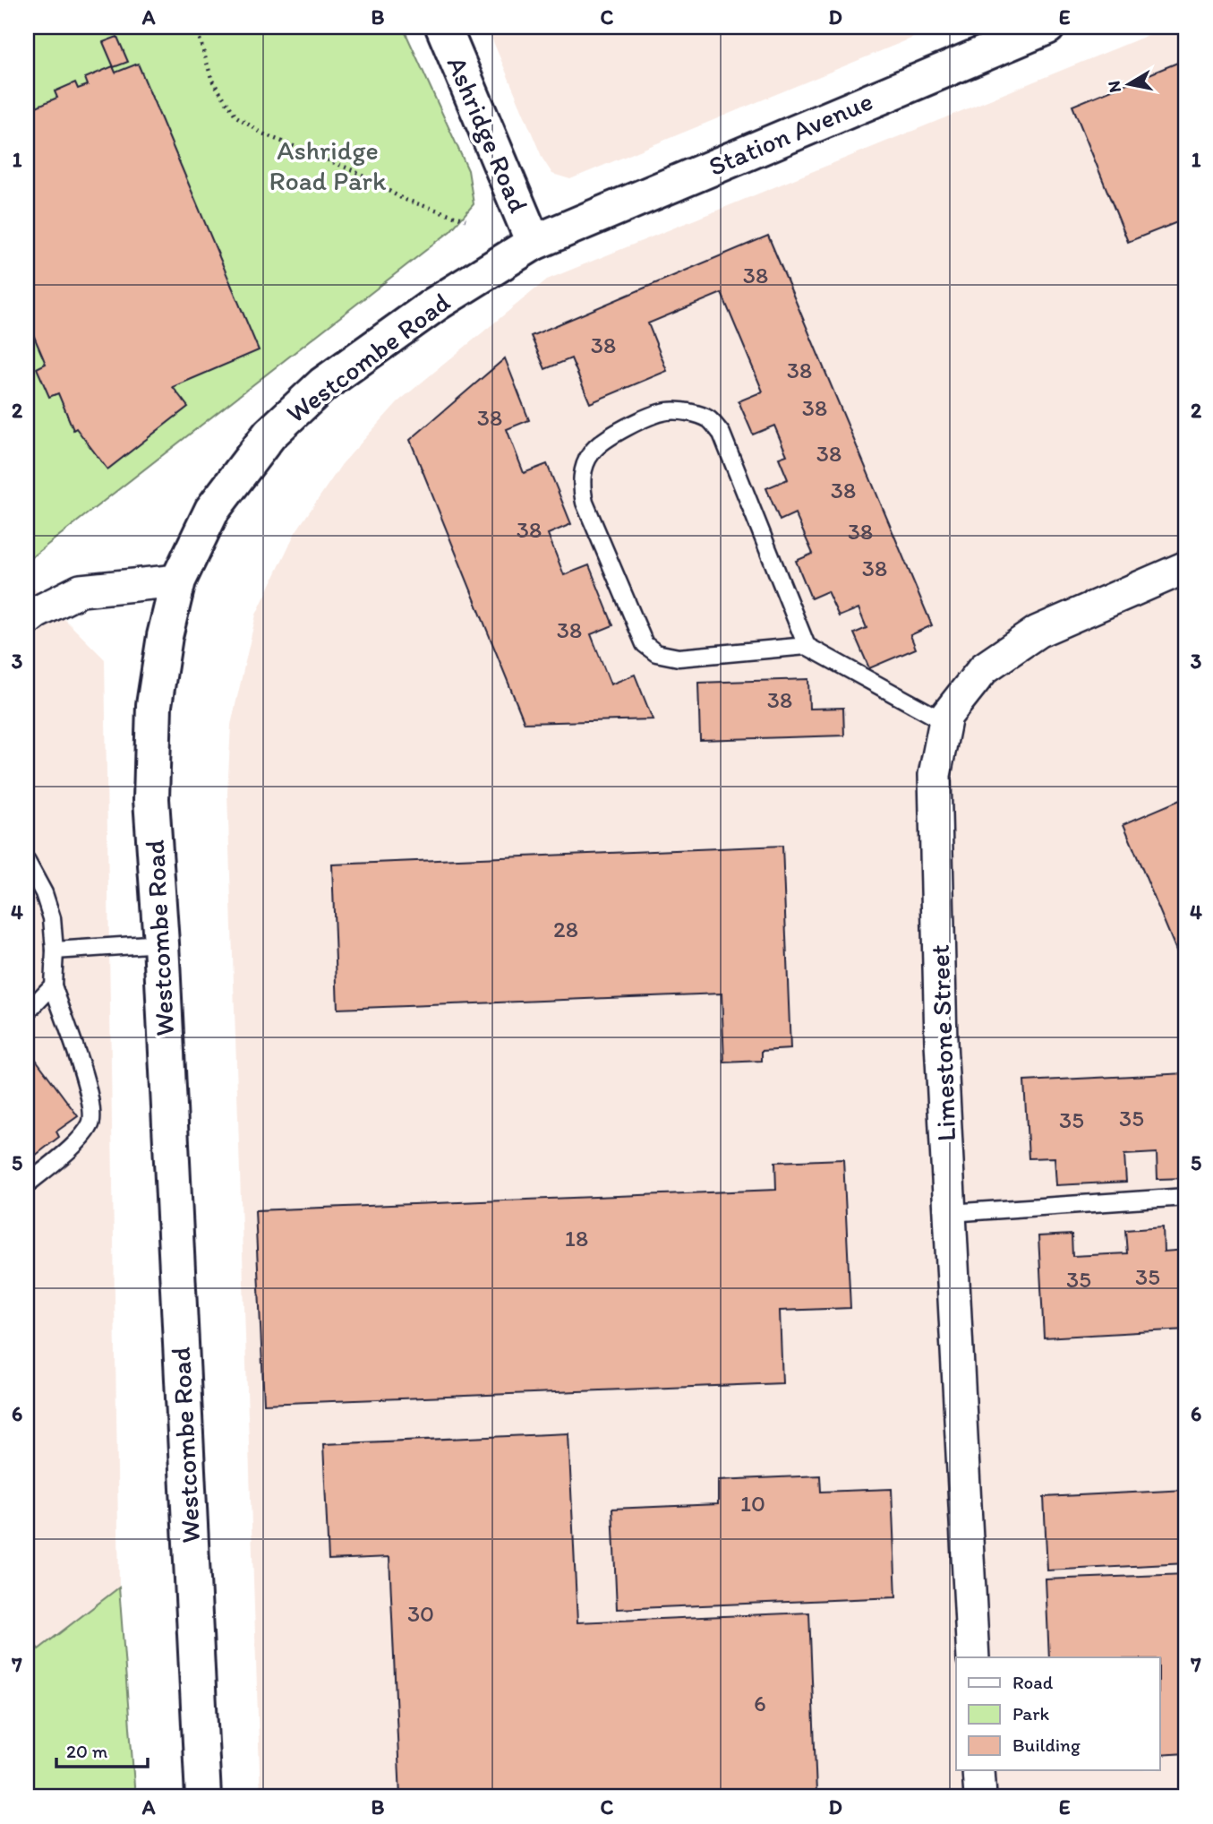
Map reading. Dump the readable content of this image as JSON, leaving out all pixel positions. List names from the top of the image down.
{
  "streets": {
    "street": [
      "Station Avenue",
      "Ashridge Road",
      "Westcombe Road",
      "Limestone Street"
    ]
  },
  "crossings": [
    ["Station Avenue", "Ashridge Road"],
    ["Station Avenue", "Westcombe Road"],
    ["Ashridge Road", "Westcombe Road"]
  ],
  "parks": ["Ashridge Road Park"],
  "house_numbers": [
    "38",
    "38",
    "38",
    "38",
    "38",
    "38",
    "38",
    "38",
    "38",
    "38",
    "38",
    "38",
    "28",
    "35",
    "35",
    "18",
    "35",
    "35",
    "10",
    "30",
    "6"
  ],
  "legend": ["Road", "Park", "Building"],
  "scale_bar": "20 m",
  "north": "left",
  "grid": {
    "columns": [
      "A",
      "B",
      "C",
      "D",
      "E"
    ],
    "rows": [
      "1",
      "2",
      "3",
      "4",
      "5",
      "6",
      "7"
    ]
  }
}
